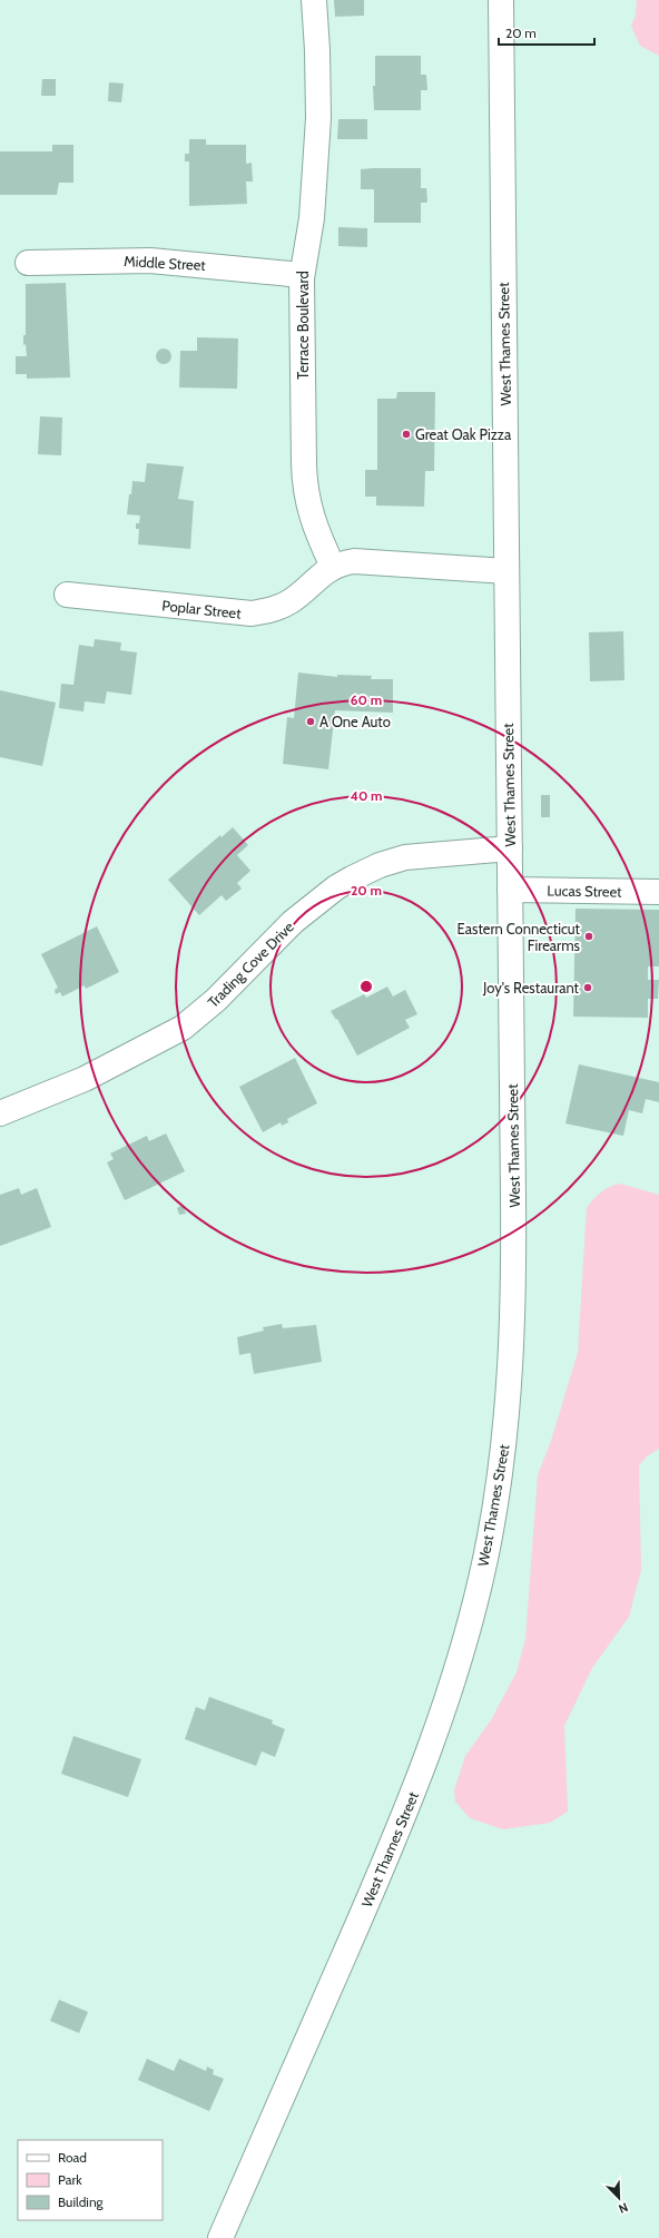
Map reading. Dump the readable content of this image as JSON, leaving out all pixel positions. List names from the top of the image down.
{
  "streets": {
    "main road": [
      "Middle Street",
      "Terrace Boulevard",
      "West Thames Street",
      "Poplar Street",
      "Lucas Street",
      "Trading Cove Drive"
    ]
  },
  "crossings": [
    ["Middle Street", "Terrace Boulevard"],
    ["Terrace Boulevard", "Poplar Street"],
    ["West Thames Street", "Poplar Street"],
    ["West Thames Street", "Lucas Street"],
    ["West Thames Street", "Trading Cove Drive"]
  ],
  "places": [
    "Great Oak Pizza",
    "A One Auto",
    "Eastern Connecticut Firearms",
    "Joy's Restaurant"
  ],
  "legend": ["Road", "Park", "Building"],
  "scale_bar": "20 m",
  "north": "bottom right",
  "rings": ["60 m", "40 m", "20 m"]
}
